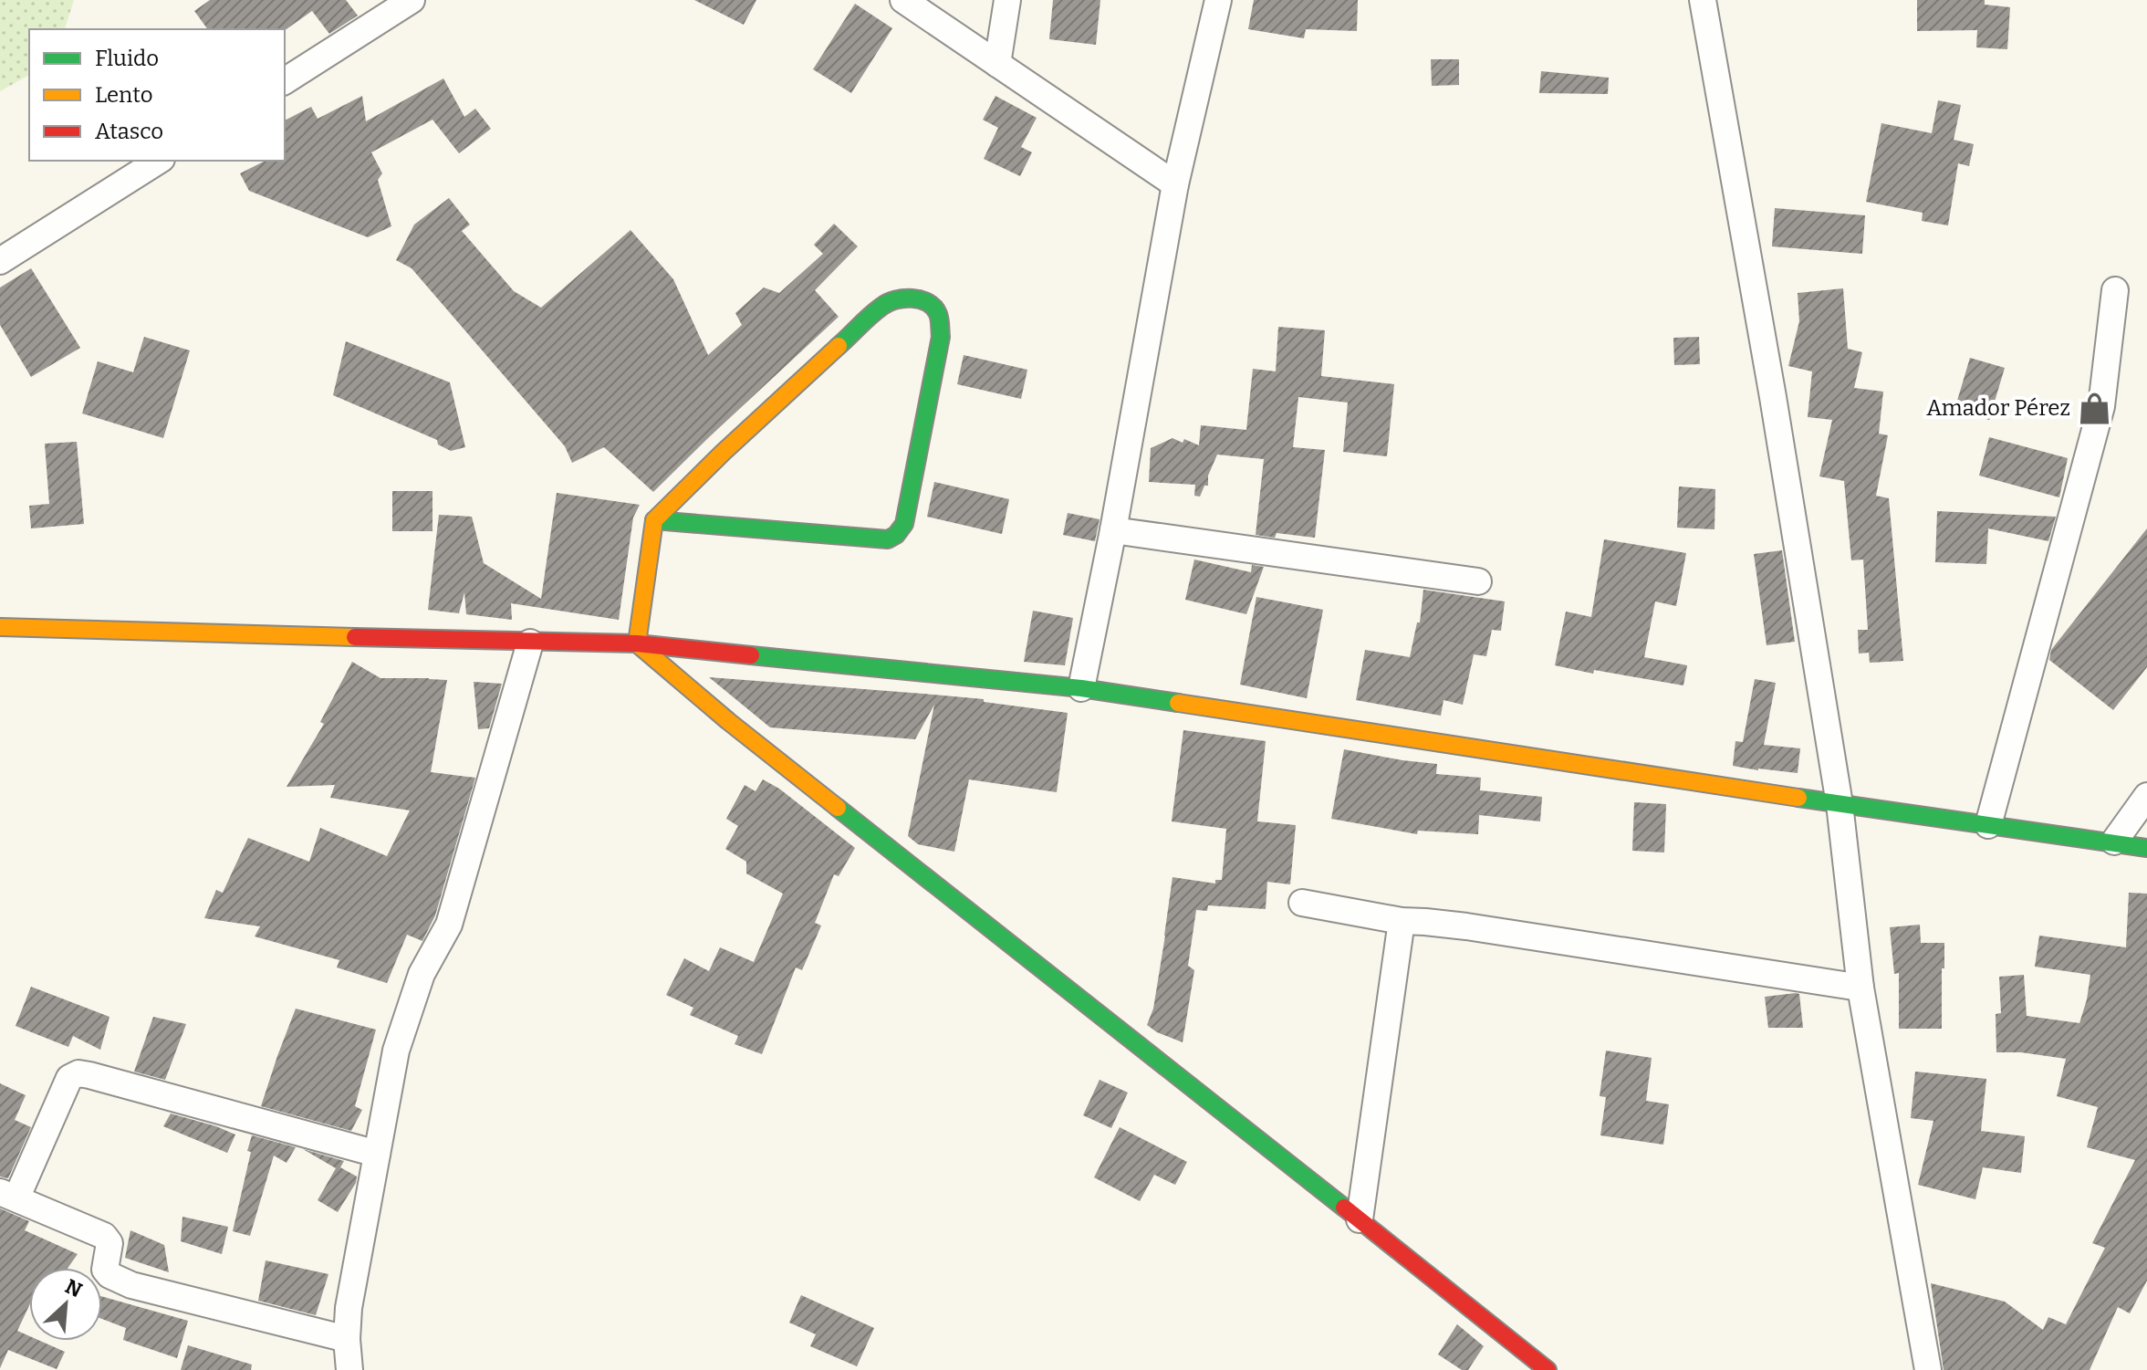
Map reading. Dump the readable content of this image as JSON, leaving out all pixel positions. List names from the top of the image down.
{
  "places": {
    "shop": ["Amador Pérez"]
  },
  "legend": ["Fluido", "Lento", "Atasco"],
  "north": "top right"
}
